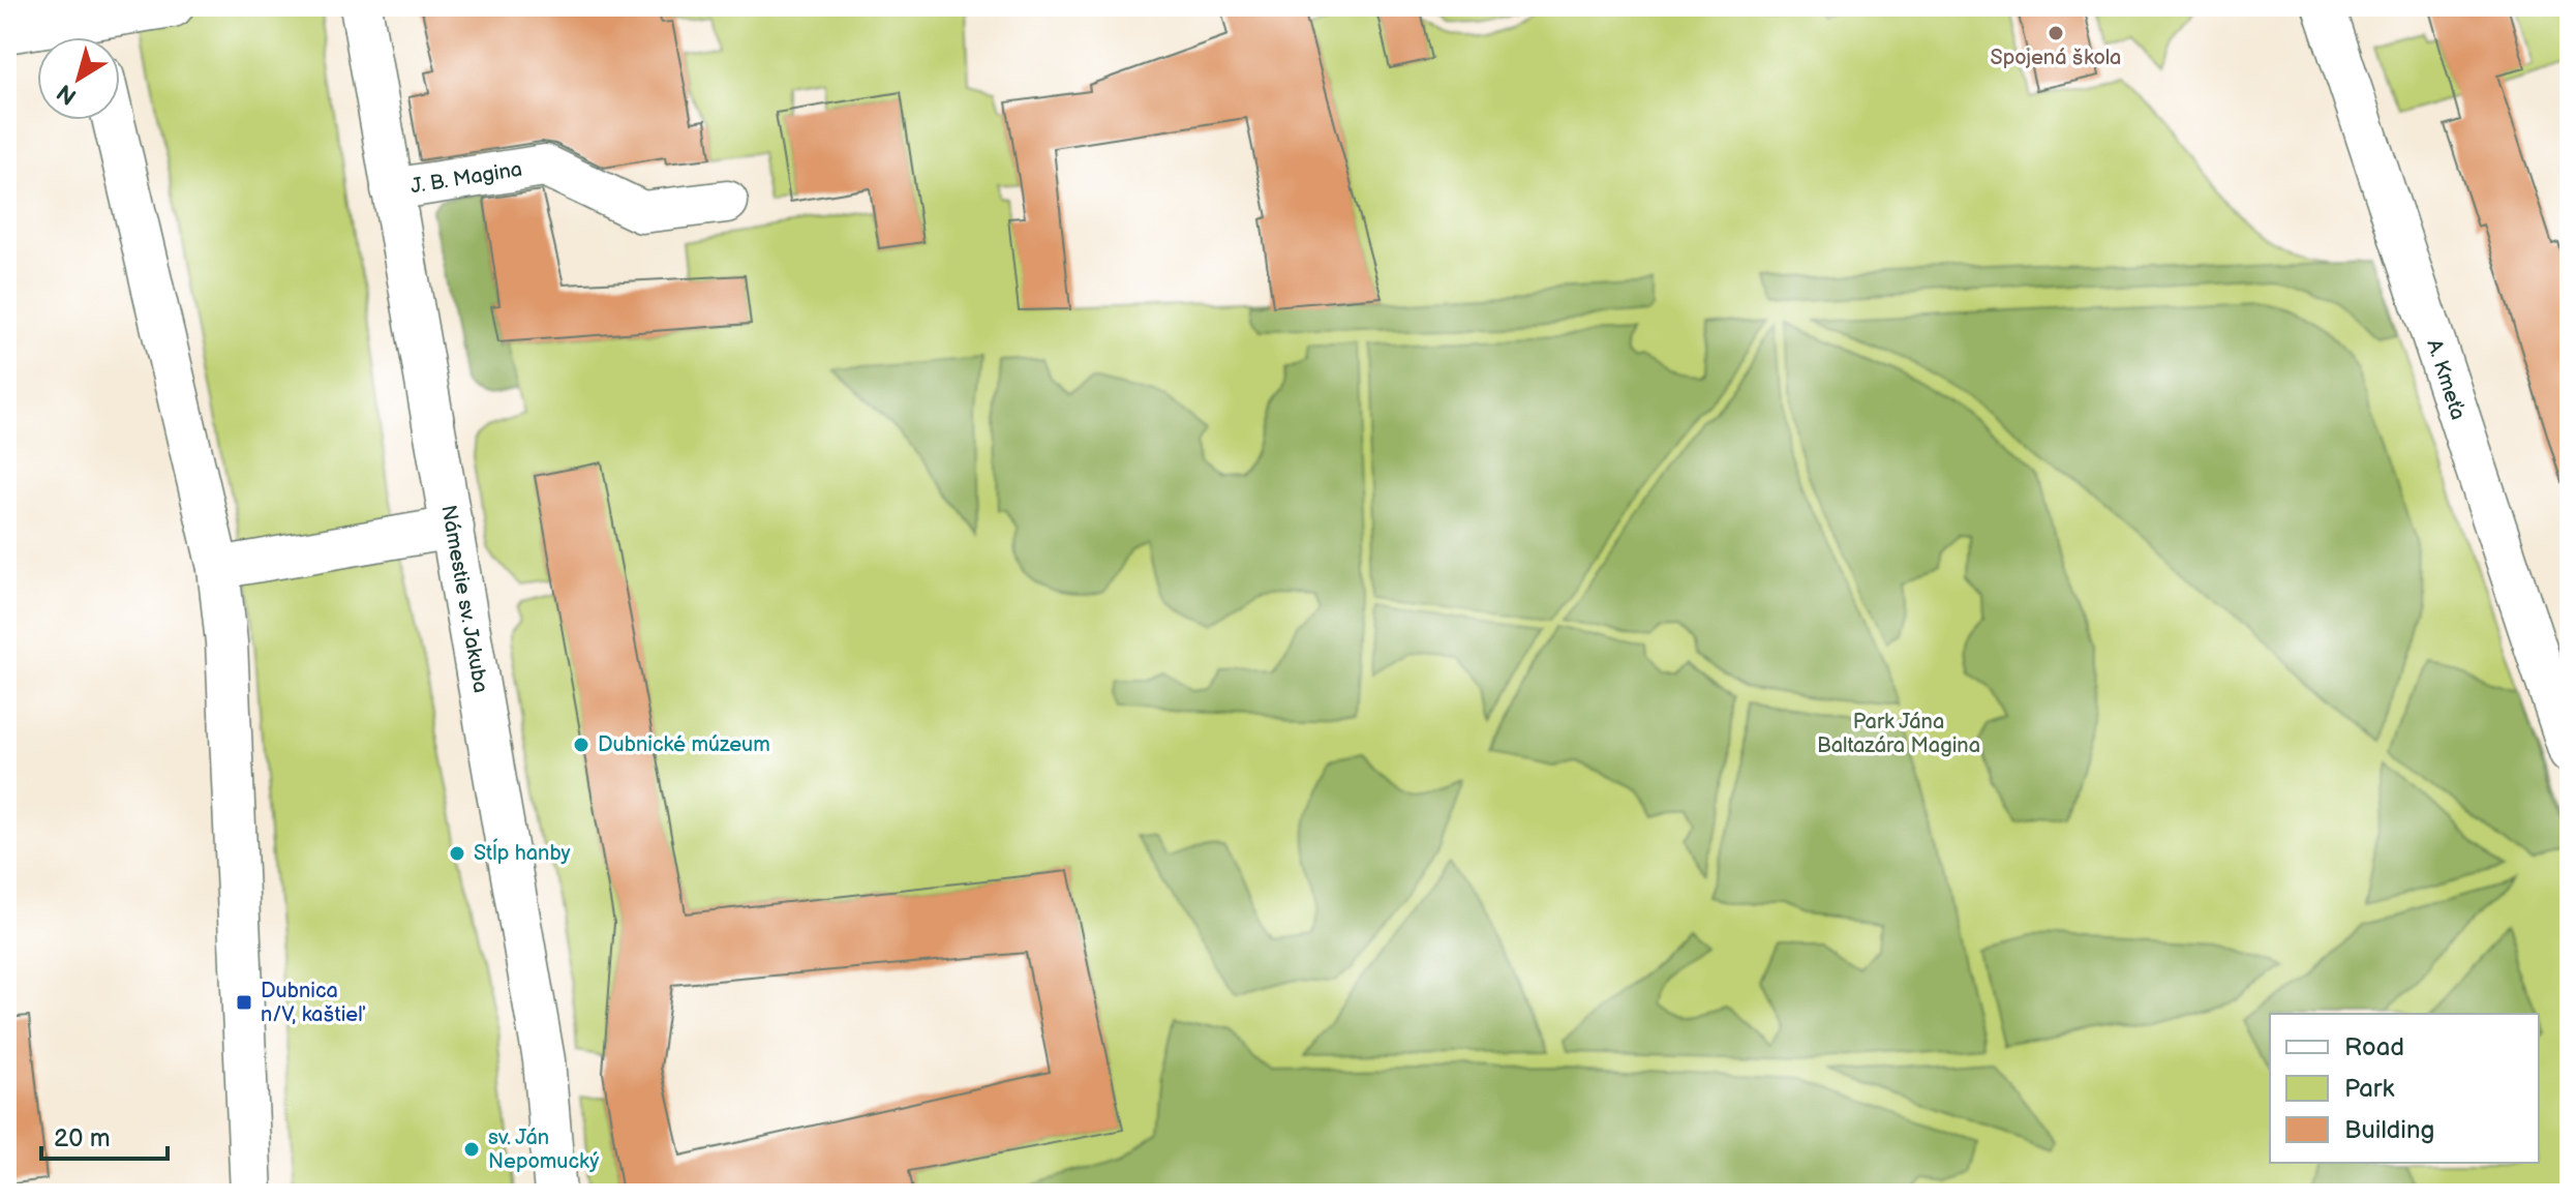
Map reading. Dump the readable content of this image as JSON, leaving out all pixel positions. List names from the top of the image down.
{
  "streets": {
    "street": ["J. B. Magina", "A. Kmeťa", "Námestie sv. Jakuba"]
  },
  "crossings": [
    ["J. B. Magina", "Námestie sv. Jakuba"]
  ],
  "parks": ["Park Jána Baltazára Magina"],
  "places": {
    "other": [
      "Spojená škola",
      "Dubnické múzeum",
      "Stĺp hanby",
      "sv. Ján Nepomucký"
    ],
    "transit": ["Dubnica n/V, kaštieľ"]
  },
  "legend": ["Road", "Park", "Building"],
  "scale_bar": "20 m",
  "north": "bottom left"
}
